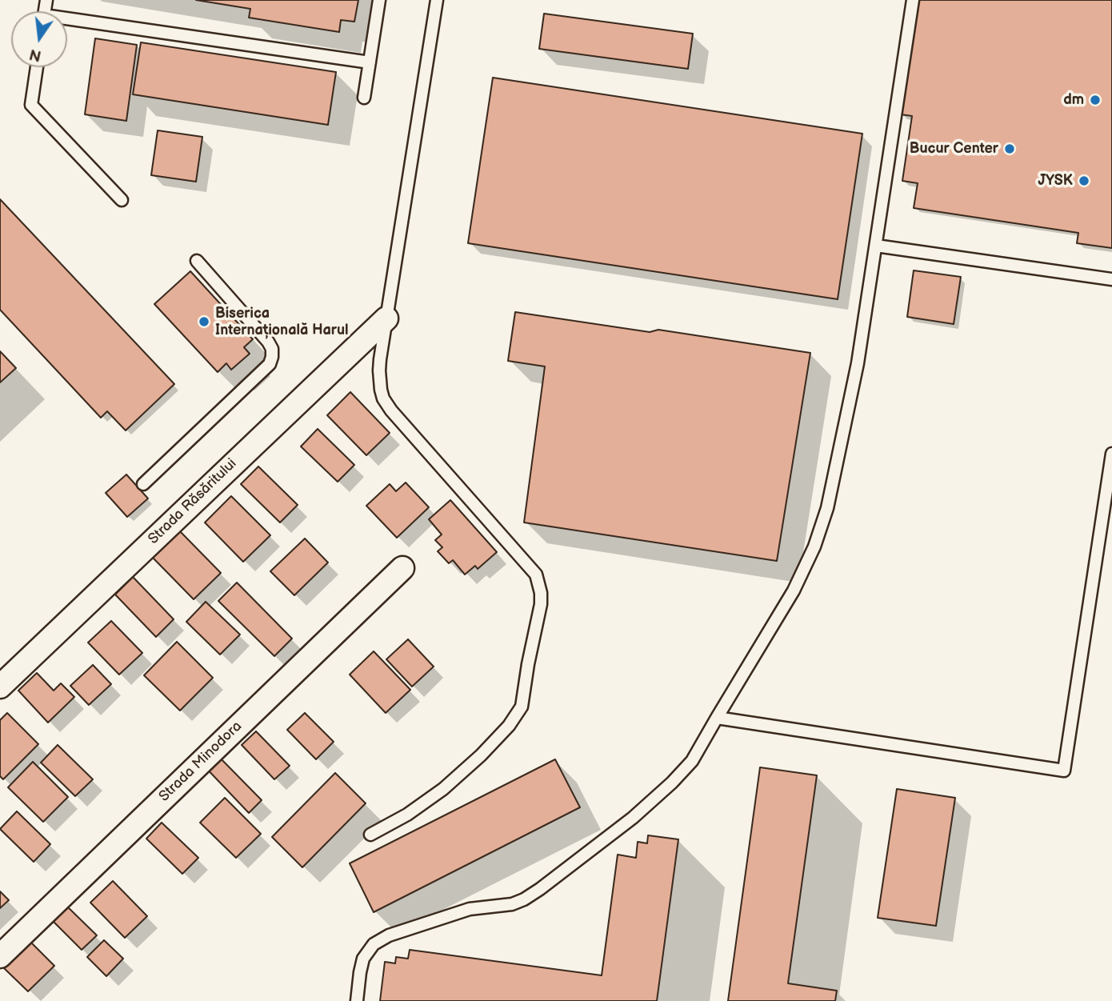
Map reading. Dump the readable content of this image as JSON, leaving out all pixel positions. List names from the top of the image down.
{
  "streets": {
    "street": ["Strada Răsăritului", "Strada Minodora"]
  },
  "places": [
    "dm",
    "Bucur Center",
    "JYSK",
    "Biserica Internațională Harul"
  ],
  "north": "bottom"
}
